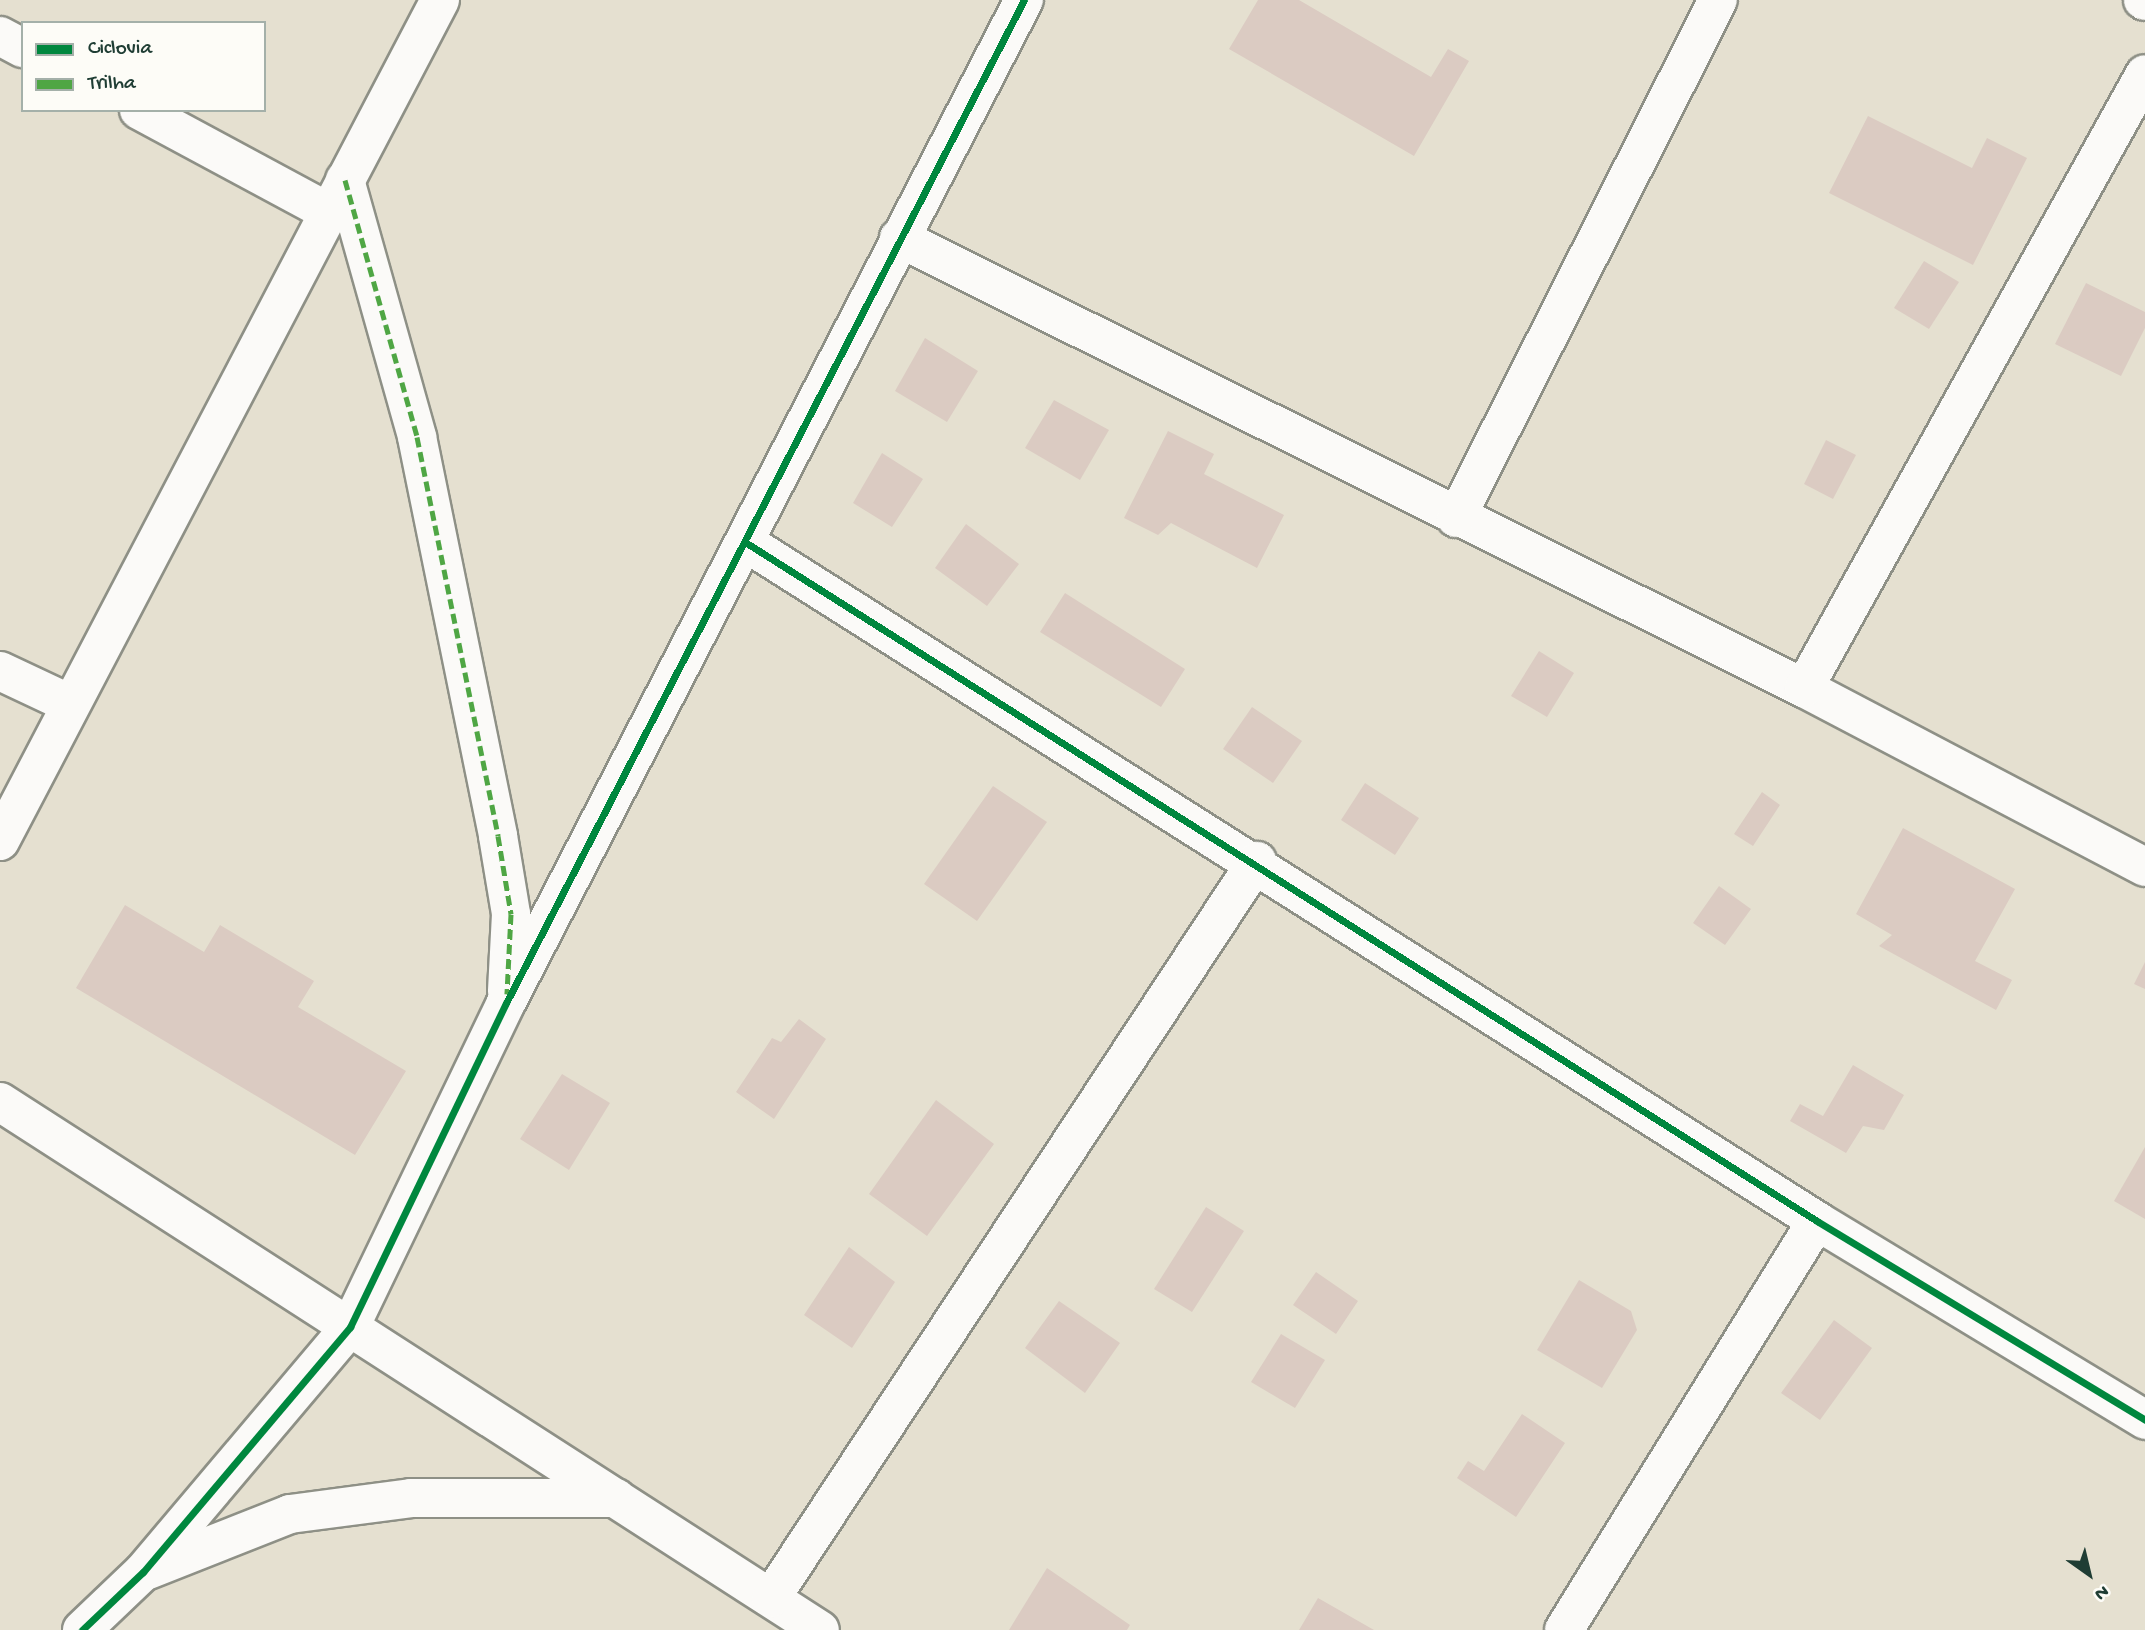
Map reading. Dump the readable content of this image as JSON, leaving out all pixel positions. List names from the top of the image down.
{
  "legend": ["Ciclovia", "Trilha"],
  "north": "bottom right"
}
